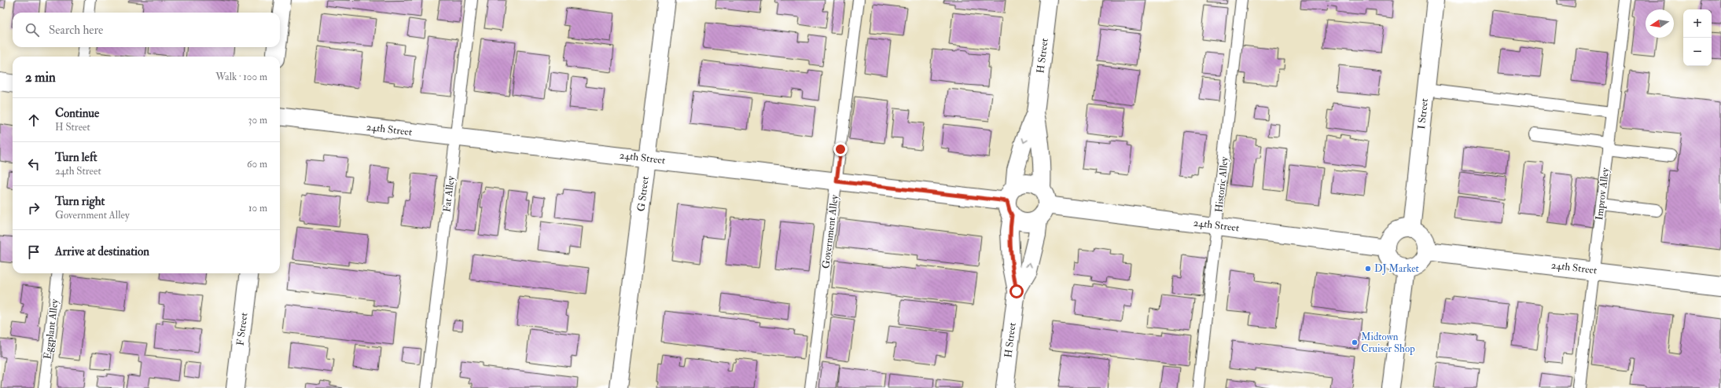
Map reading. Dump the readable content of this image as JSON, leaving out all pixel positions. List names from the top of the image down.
{
  "streets": {
    "street": [
      "H Street",
      "I Street",
      "24th Street",
      "G Street",
      "F Street"
    ],
    "lane": [
      "Historic Alley",
      "Fat Alley",
      "Improv Alley",
      "Government Alley",
      "Eggplant Alley"
    ]
  },
  "crossings": [
    ["H Street", "24th Street"],
    ["I Street", "24th Street"],
    ["24th Street", "Historic Alley"],
    ["24th Street", "Fat Alley"],
    ["24th Street", "G Street"],
    ["24th Street", "Improv Alley"],
    ["24th Street", "Government Alley"]
  ],
  "places": ["DJ Market", "Midtown Cruiser Shop"],
  "north": "left",
  "page": {
    "map_buttons": ["+", "−"],
    "search": "Search here",
    "heading": ["2 min", "Walk · 100 m"],
    "list": [
      ["Continue", "H Street", "30 m"],
      ["Turn left", "24th Street", "60 m"],
      ["Turn right", "Government Alley", "10 m"],
      "Arrive at destination"
    ]
  }
}
